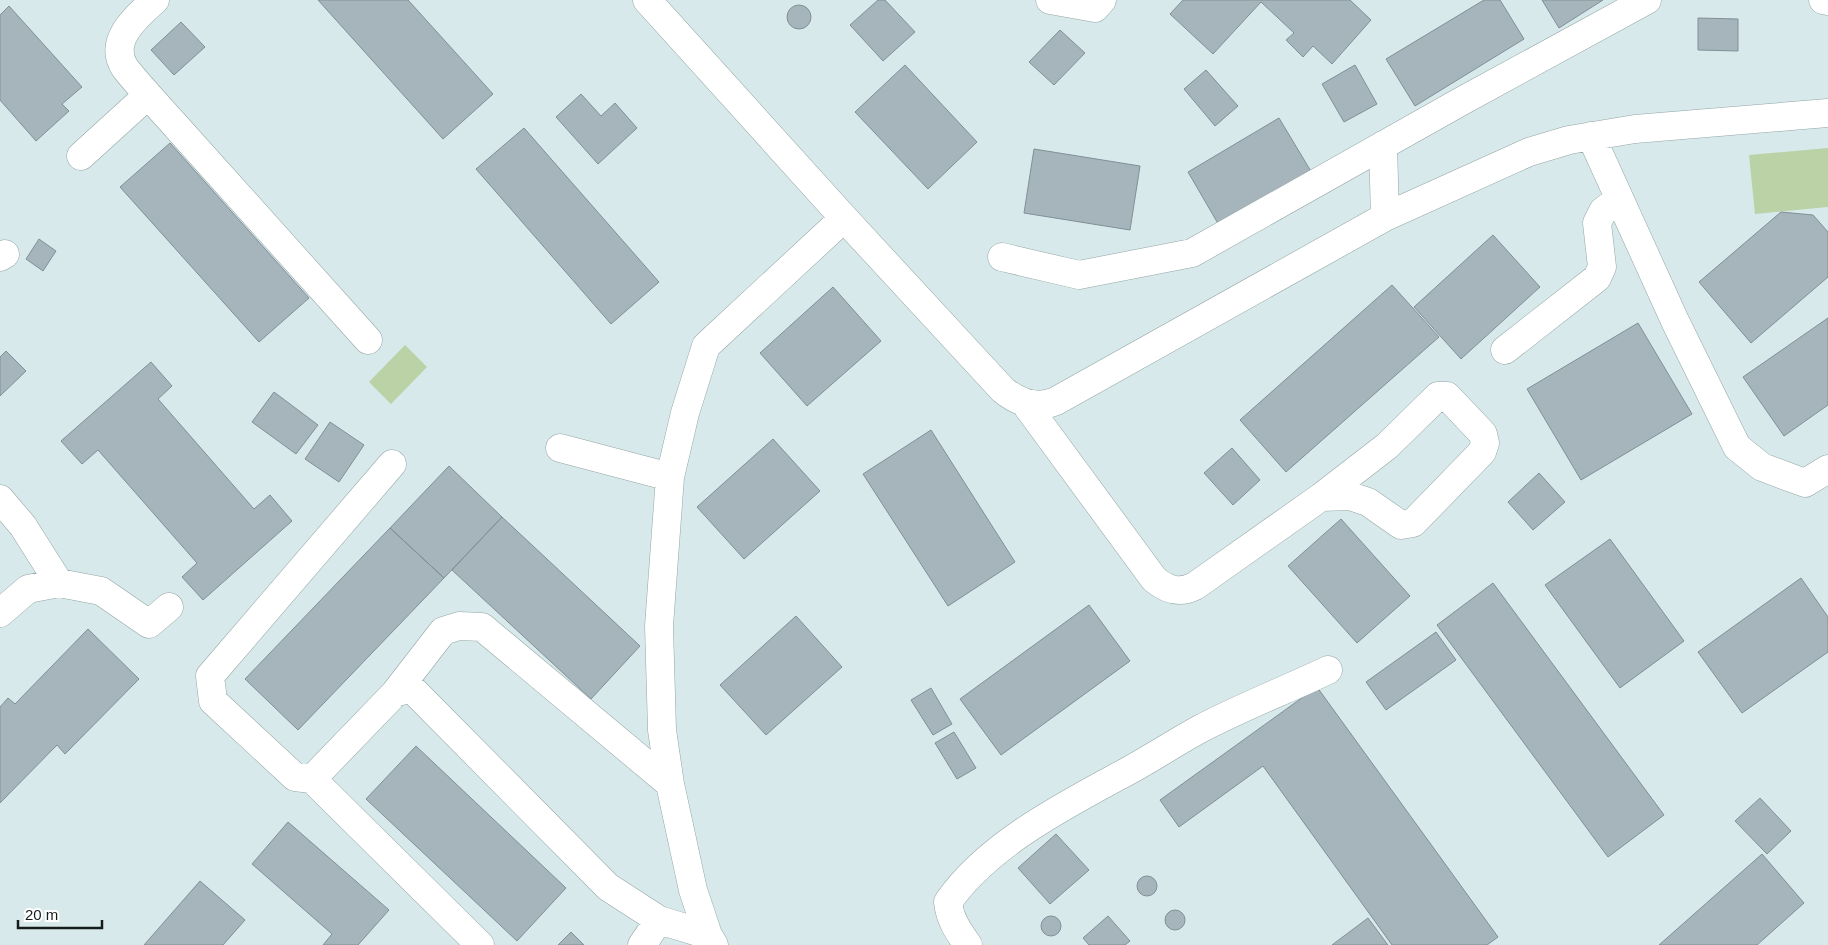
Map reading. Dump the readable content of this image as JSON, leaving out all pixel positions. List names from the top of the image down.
{
  "scale_bar": "20 m"
}
